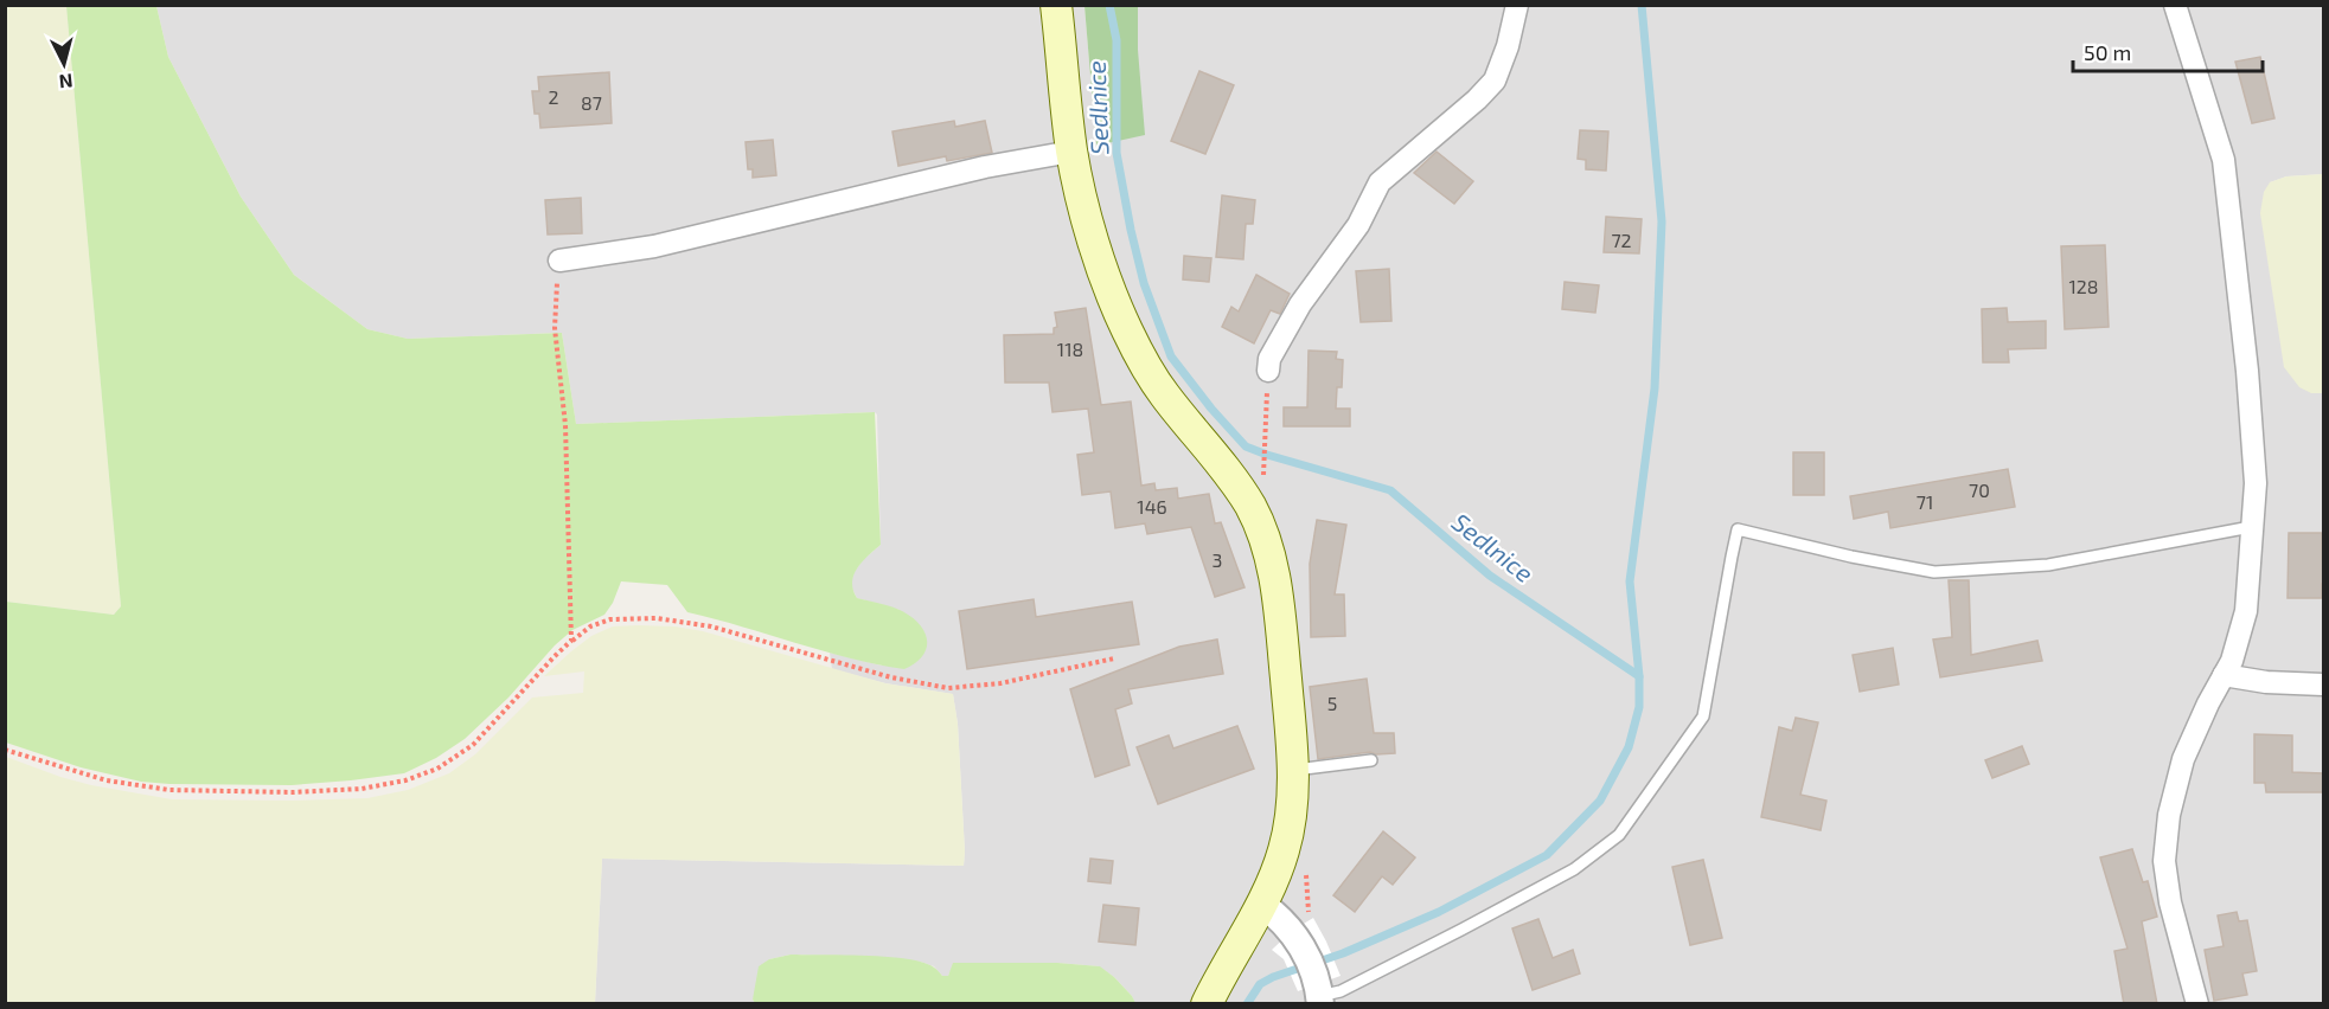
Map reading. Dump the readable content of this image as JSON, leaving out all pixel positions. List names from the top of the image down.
{
  "water": ["Sedlnice"],
  "house_numbers": [
    "2",
    "87",
    "72",
    "128",
    "118",
    "70",
    "71",
    "146",
    "3",
    "5"
  ],
  "scale_bar": "50 m",
  "north": "bottom"
}
